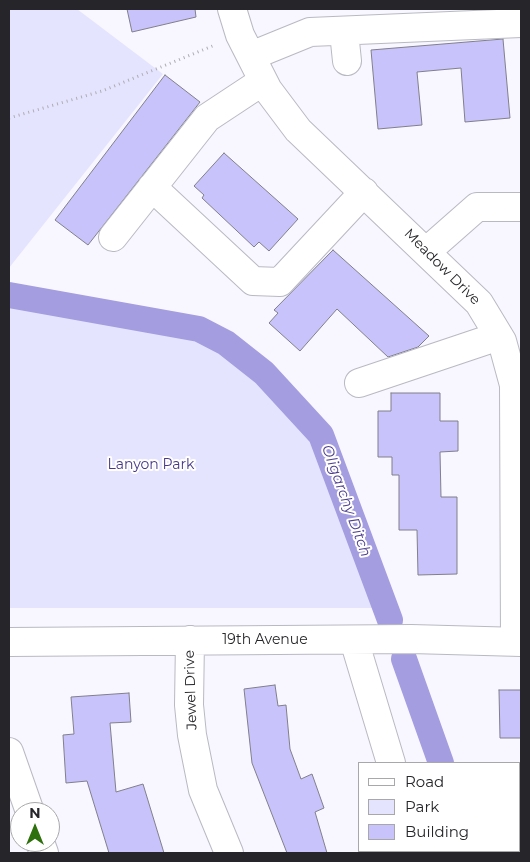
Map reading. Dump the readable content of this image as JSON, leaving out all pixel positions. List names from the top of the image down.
{
  "streets": {
    "street": ["Meadow Drive", "19th Avenue", "Jewel Drive"]
  },
  "crossings": [
    ["Meadow Drive", "19th Avenue"],
    ["19th Avenue", "Jewel Drive"]
  ],
  "water": ["Oligarchy Ditch"],
  "parks": ["Lanyon Park"],
  "legend": ["Road", "Park", "Building"],
  "north": "top"
}
